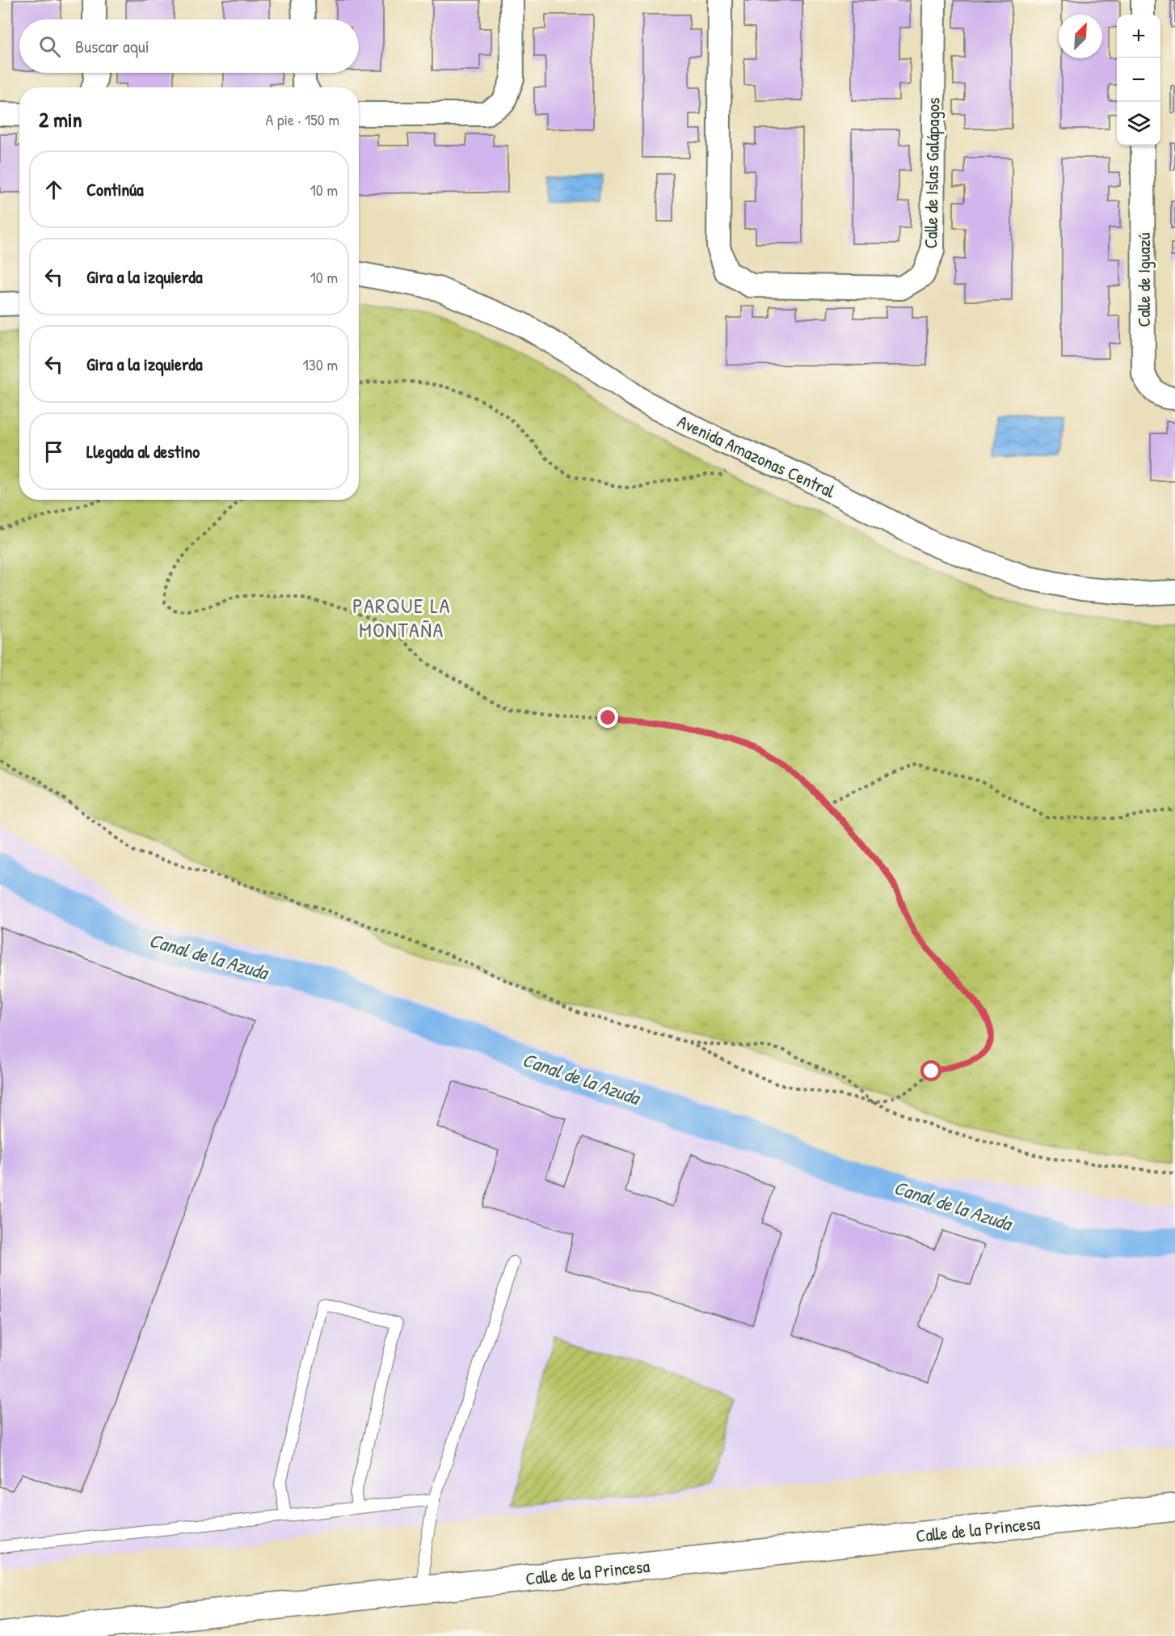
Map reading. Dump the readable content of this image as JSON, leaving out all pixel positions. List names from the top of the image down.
{
  "streets": {
    "street": [
      "Calle de Islas Galápagos",
      "Calle de Iguazú",
      "Avenida Amazonas Central",
      "Calle de la Princesa"
    ]
  },
  "districts": ["PARQUE LA MONTAÑA"],
  "water": ["Canal de la Azuda"],
  "north": "top right",
  "page": {
    "map_buttons": ["+", "−"],
    "search": "Buscar aquí",
    "heading": ["2 min", "A pie · 150 m"],
    "list": [
      ["Continúa", "10 m"],
      ["Gira a la izquierda", "10 m"],
      ["Gira a la izquierda", "130 m"],
      "Llegada al destino"
    ]
  }
}
